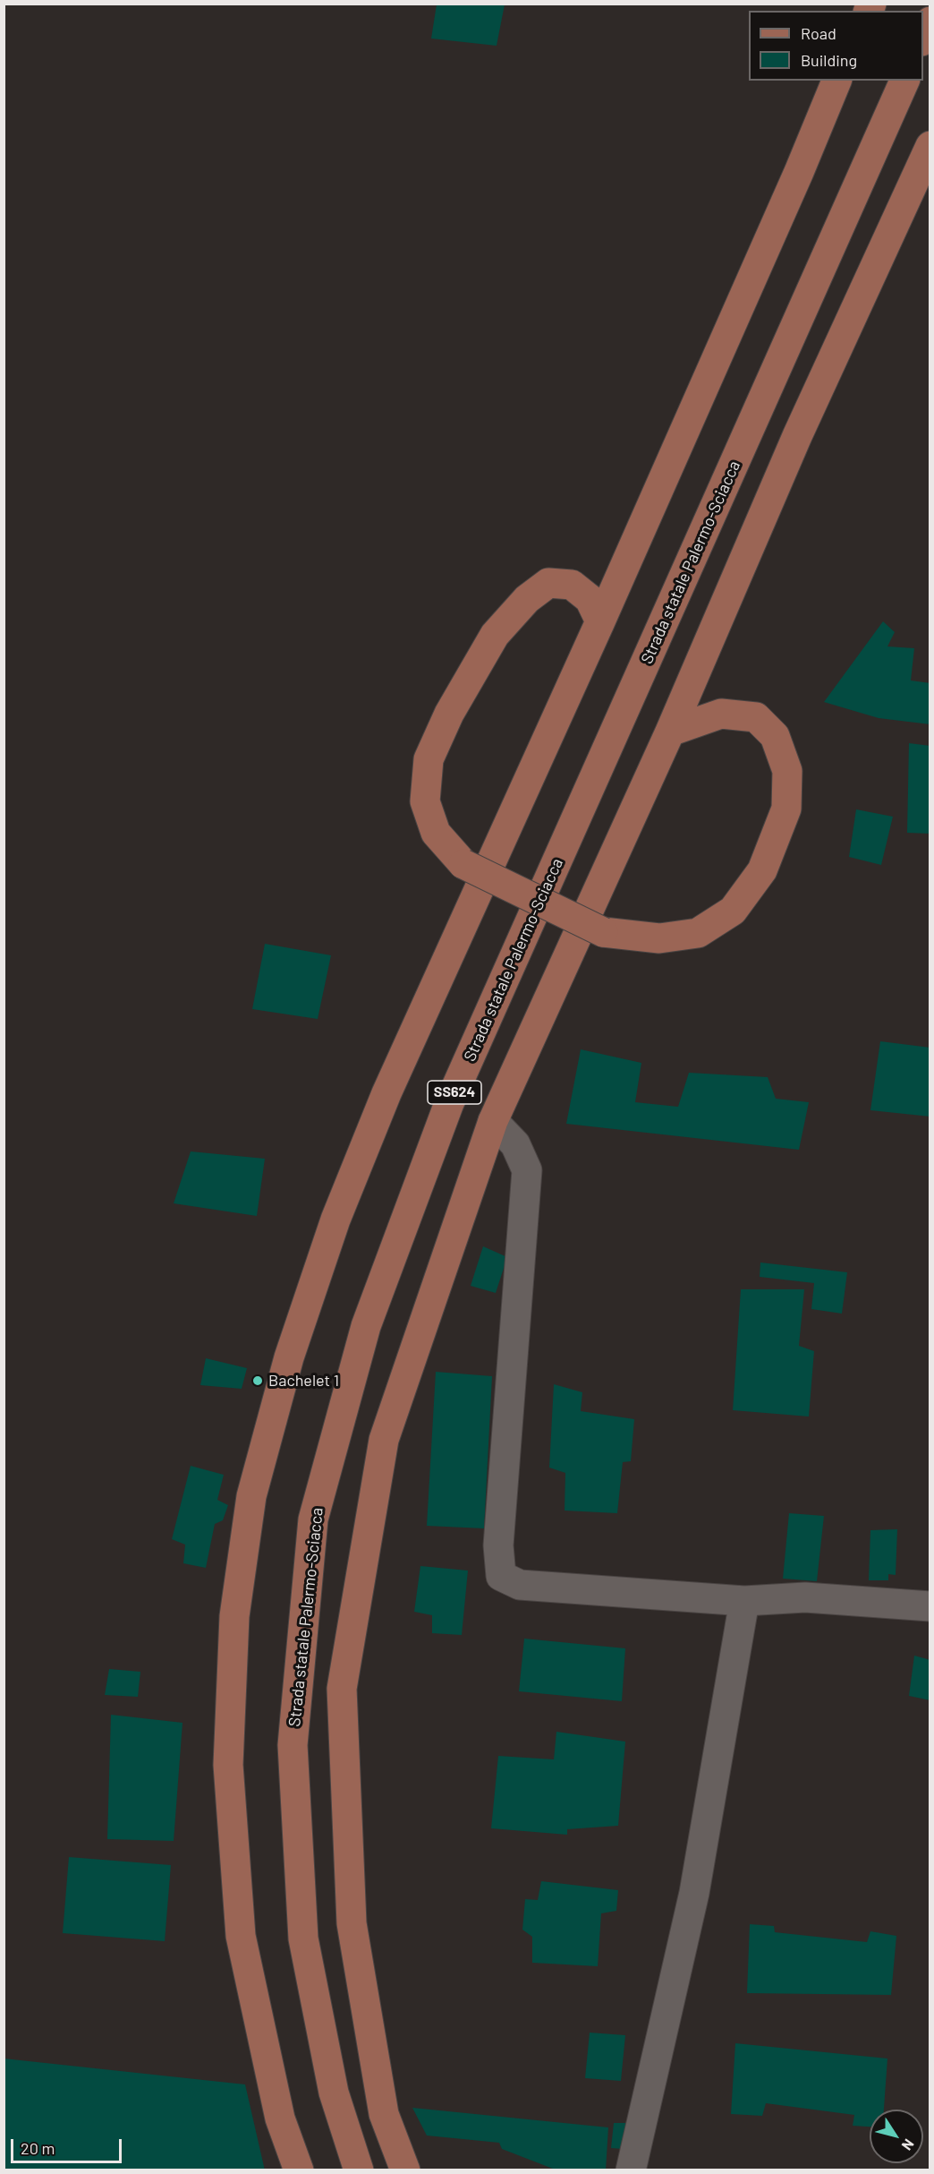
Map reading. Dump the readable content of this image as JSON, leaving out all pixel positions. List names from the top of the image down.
{
  "streets": {
    "main road": ["Strada statale Palermo-Sciacca", "SS624"]
  },
  "places": ["Bachelet 1"],
  "legend": ["Road", "Building"],
  "scale_bar": "20 m",
  "north": "bottom right"
}
